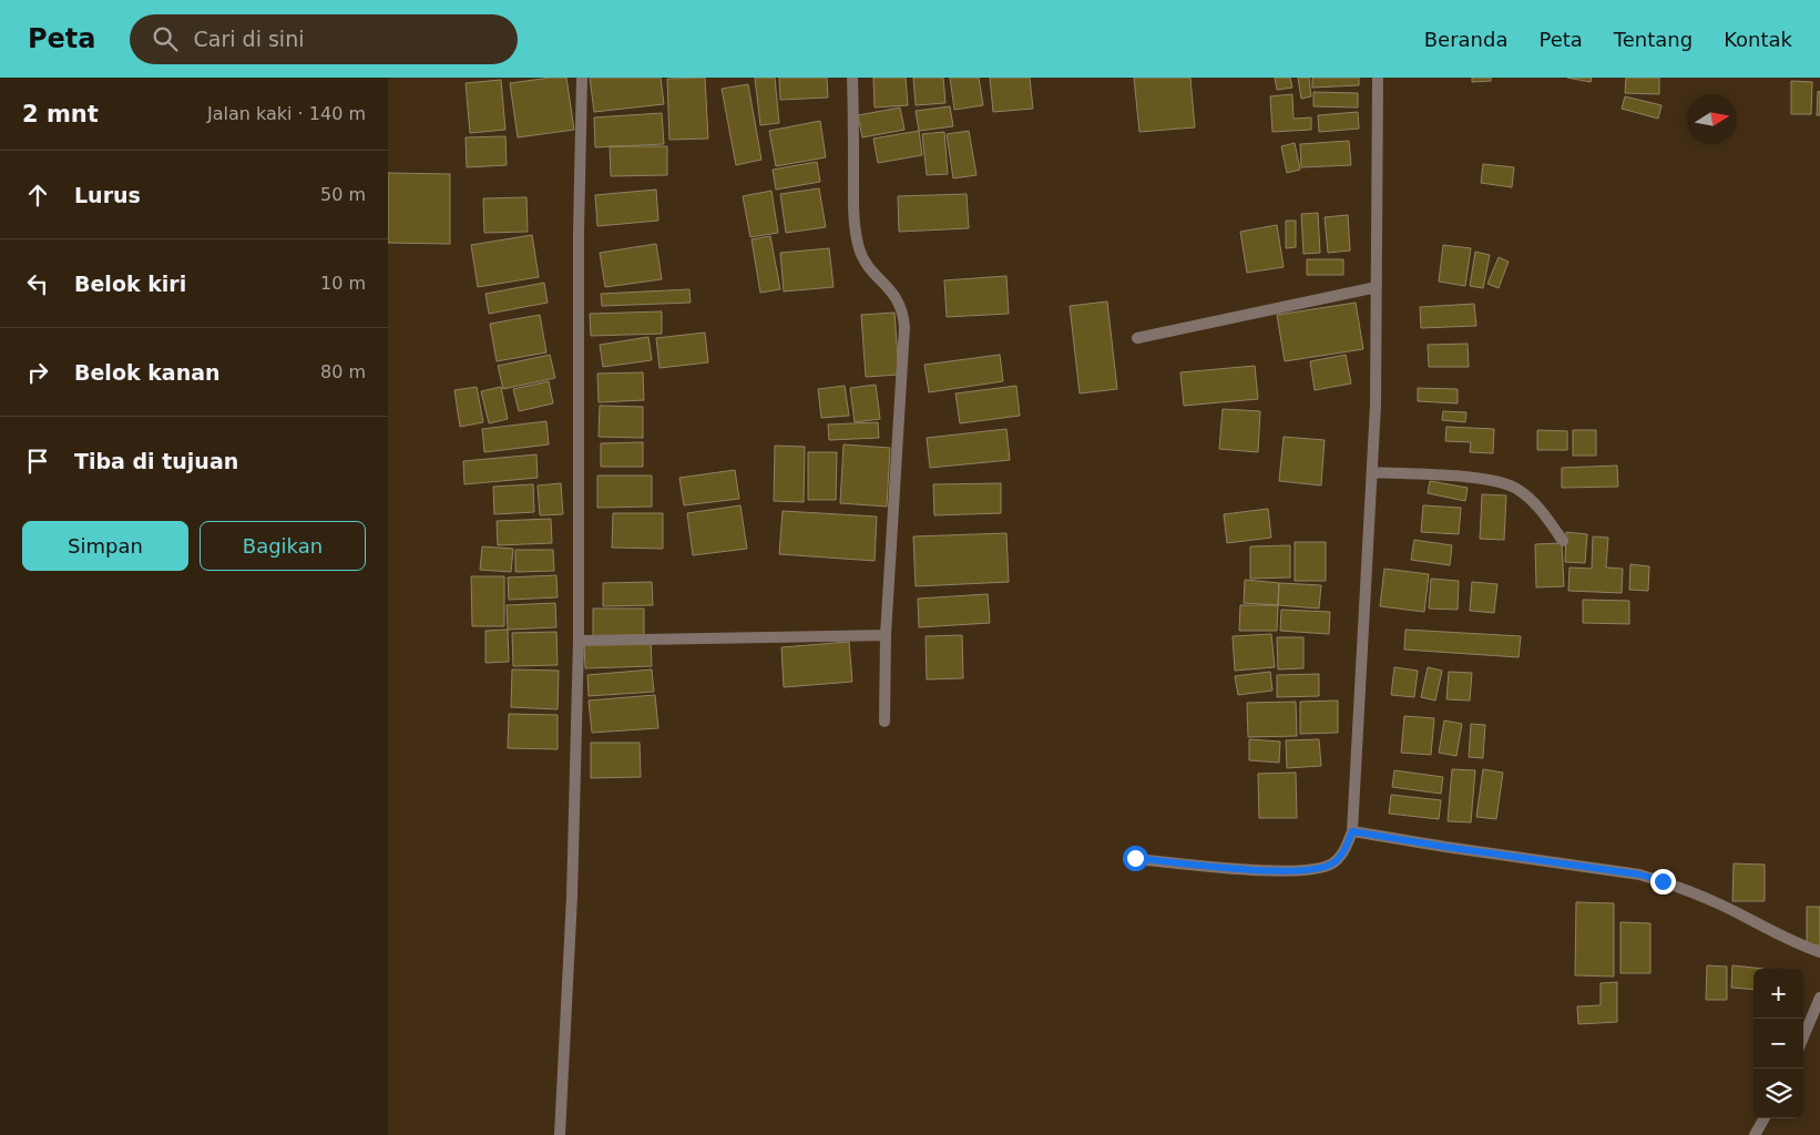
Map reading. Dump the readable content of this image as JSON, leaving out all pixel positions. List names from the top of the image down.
{
  "north": "right",
  "page": {
    "header": "Peta",
    "search": "Cari di sini",
    "nav": [
      "Beranda",
      "Peta",
      "Tentang",
      "Kontak"
    ],
    "heading": ["2 mnt", "Jalan kaki · 140 m"],
    "list": [
      ["Lurus", "50 m"],
      ["Belok kiri", "10 m"],
      ["Belok kanan", "80 m"],
      "Tiba di tujuan"
    ],
    "buttons": ["Simpan", "Bagikan"],
    "map_buttons": ["+", "−"]
  }
}
